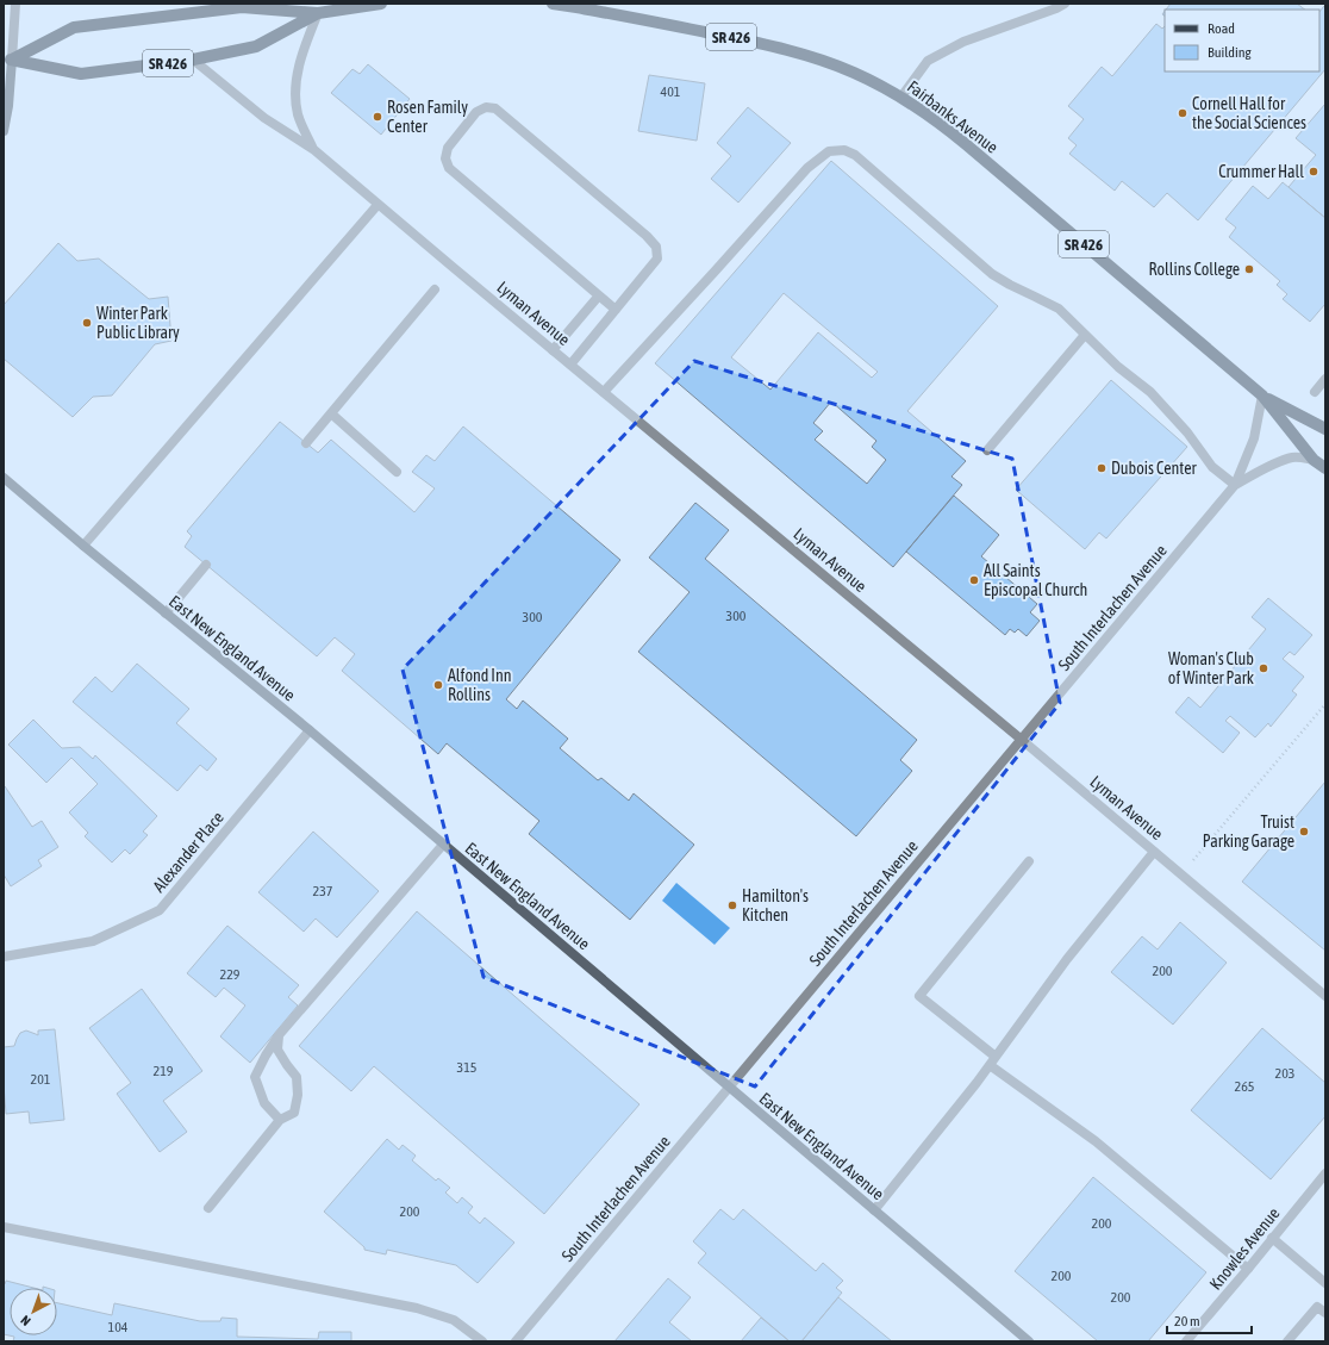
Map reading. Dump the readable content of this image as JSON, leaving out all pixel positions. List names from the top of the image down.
{
  "streets": {
    "main road": ["SR 426", "Fairbanks Avenue"],
    "street": [
      "Lyman Avenue",
      "South Interlachen Avenue",
      "East New England Avenue",
      "Alexander Place",
      "Knowles Avenue"
    ]
  },
  "crossings": [
    ["SR 426", "Lyman Avenue"],
    ["Fairbanks Avenue", "South Interlachen Avenue"],
    ["Lyman Avenue", "South Interlachen Avenue"],
    ["South Interlachen Avenue", "East New England Avenue"],
    ["East New England Avenue", "Alexander Place"]
  ],
  "places": [
    "Cornell Hall for the Social Sciences",
    "Rosen Family Center",
    "Crummer Hall",
    "Rollins College",
    "Winter Park Public Library",
    "Dubois Center",
    "All Saints Episcopal Church",
    "Woman's Club of Winter Park",
    "Alfond Inn Rollins",
    "Truist Parking Garage",
    "Hamilton's Kitchen"
  ],
  "house_numbers": [
    "401",
    "300",
    "300",
    "237",
    "200",
    "229",
    "315",
    "219",
    "203",
    "201",
    "265",
    "200",
    "200",
    "200",
    "200",
    "104"
  ],
  "legend": ["Road", "Building"],
  "scale_bar": "20 m",
  "north": "bottom left"
}
